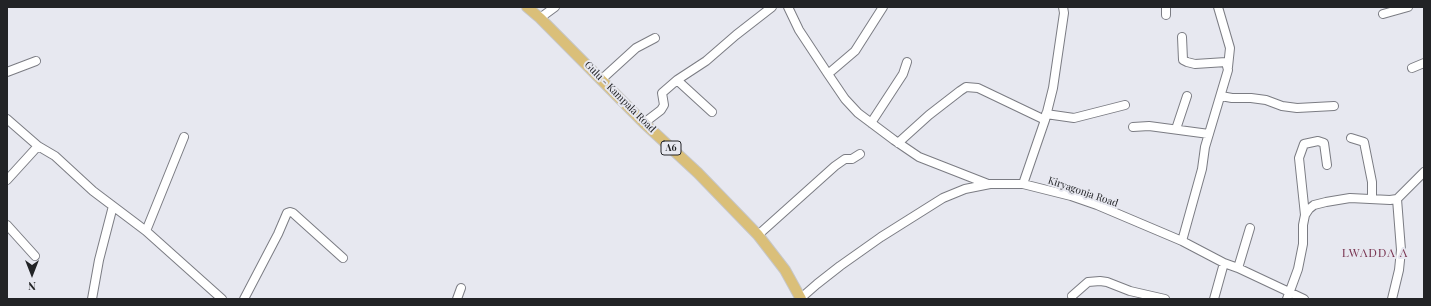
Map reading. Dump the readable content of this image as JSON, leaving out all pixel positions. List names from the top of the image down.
{
  "streets": {
    "main road": ["Gulu - Kampala Road", "A6"],
    "street": ["Kiryagonja Road"]
  },
  "crossings": [
    ["Gulu - Kampala Road", "Kiryagonja Road"]
  ],
  "districts": ["LWADDA A"],
  "north": "bottom"
}
